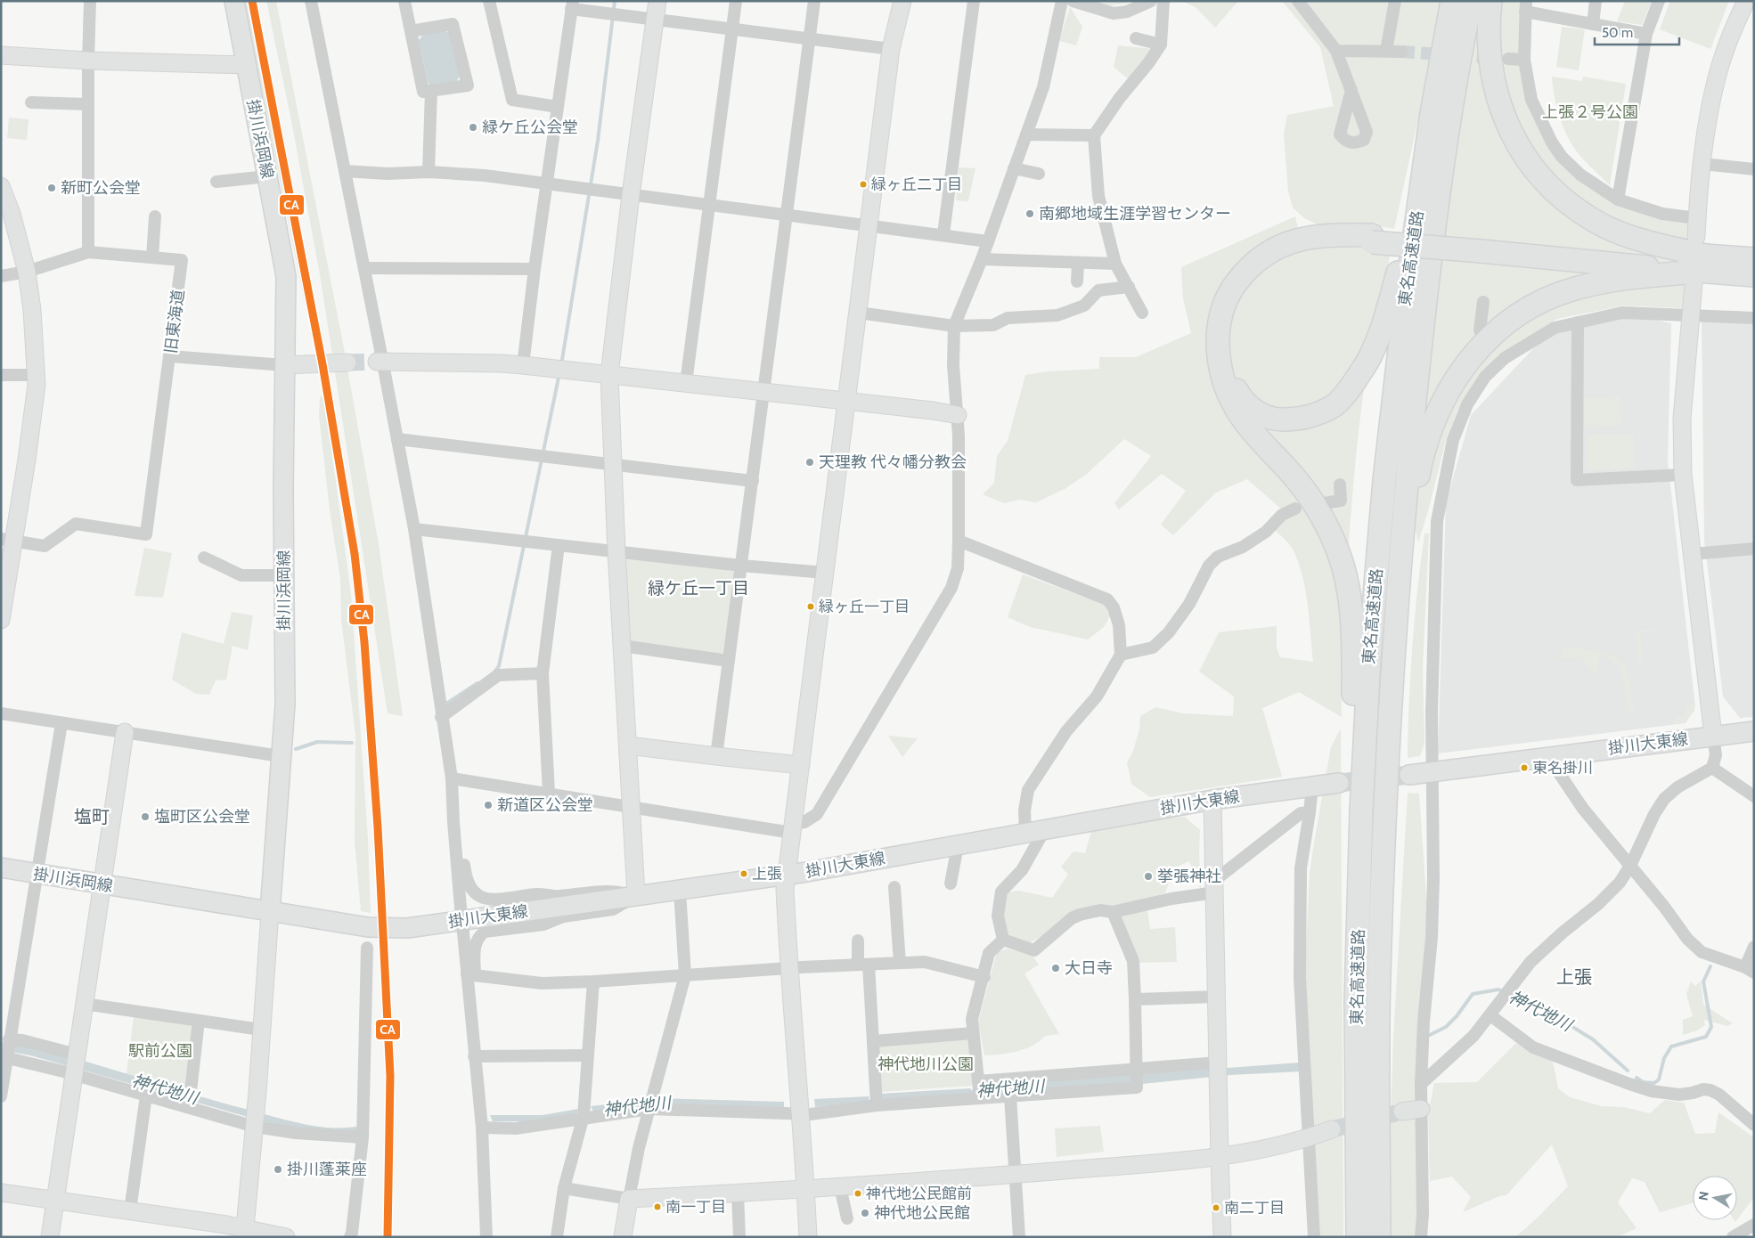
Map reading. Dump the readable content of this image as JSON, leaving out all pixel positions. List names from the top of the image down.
{
  "streets": {
    "highway": ["東名高速道路"],
    "main road": ["掛川浜岡線", "掛川大東線"],
    "street": ["旧東海道"]
  },
  "crossings": [
    ["掛川浜岡線", "掛川大東線"]
  ],
  "districts": ["緑ケ丘一丁目", "塩町", "上張"],
  "water": ["神代地川"],
  "parks": ["上張２号公園", "駅前公園", "神代地川公園"],
  "places": [
    "緑ケ丘公会堂",
    "緑ヶ丘二丁目",
    "新町公会堂",
    "南郷地域生涯学習センター",
    "天理教 代々幡分教会",
    "緑ヶ丘一丁目",
    "東名掛川",
    "新道区公会堂",
    "塩町区公会堂",
    "上張",
    "挙張神社",
    "大日寺",
    "掛川蓬莱座",
    "神代地公民館前",
    "南一丁目",
    "南二丁目",
    "神代地公民館"
  ],
  "lines": ["transit line CA"],
  "scale_bar": "50 m",
  "north": "left"
}
